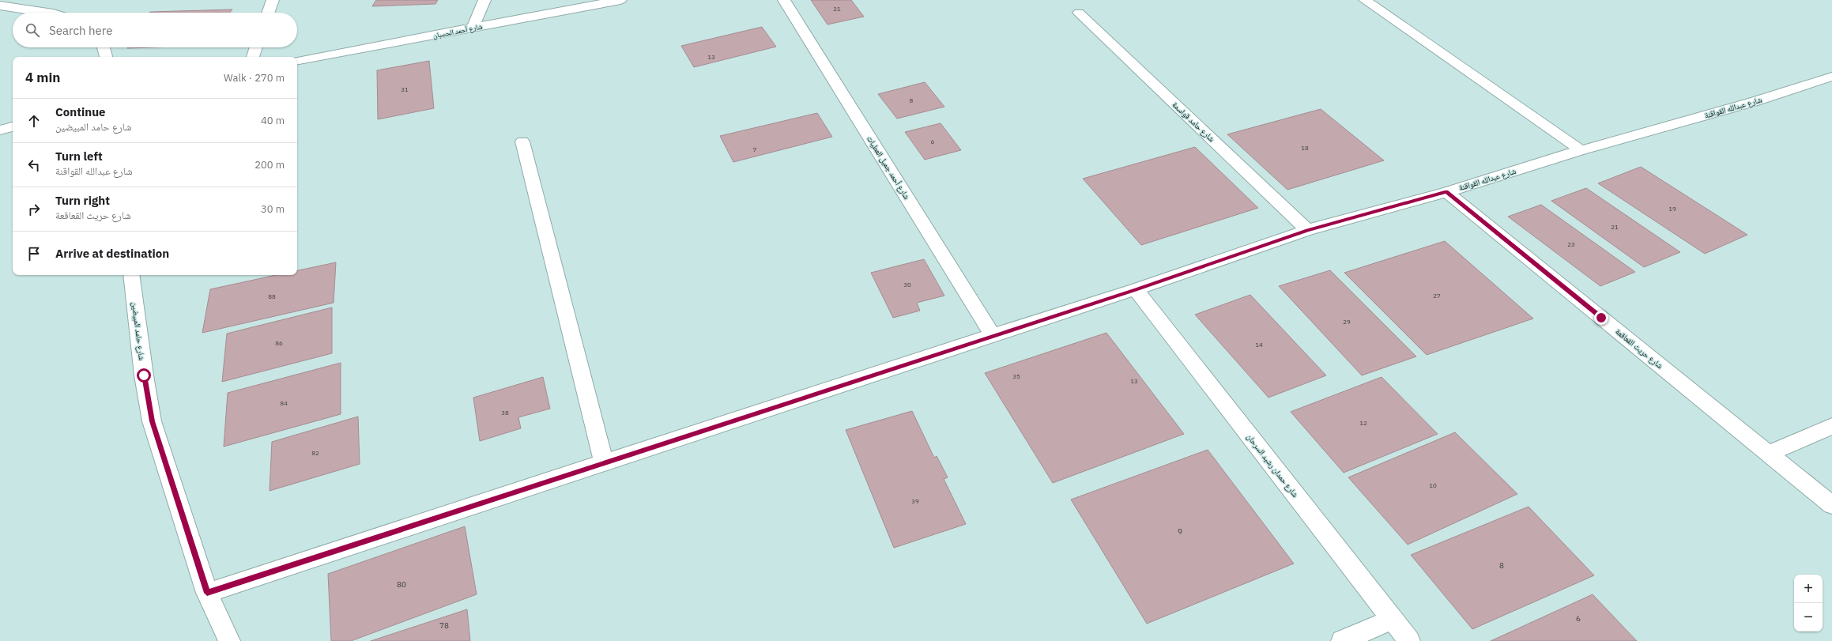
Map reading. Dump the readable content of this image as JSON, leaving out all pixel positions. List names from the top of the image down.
{
  "streets": {
    "street": [
      "شارع أحمد الحسبان",
      "شارع عبدالله القواقنة",
      "شارع حامد قواسمة",
      "شارع أحمد جميل العطيات",
      "شارع حامد المبيضين",
      "شارع حريث القعاقعة",
      "شارع حمدان رشيد السرحان"
    ]
  },
  "crossings": [
    ["شارع عبدالله القواقنة", "شارع حامد قواسمة"],
    ["شارع عبدالله القواقنة", "شارع أحمد جميل العطيات"],
    ["شارع عبدالله القواقنة", "شارع حامد المبيضين"],
    ["شارع عبدالله القواقنة", "شارع حريث القعاقعة"],
    ["شارع عبدالله القواقنة", "شارع حمدان رشيد السرحان"]
  ],
  "house_numbers": [
    "21",
    "13",
    "31",
    "8",
    "6",
    "18",
    "7",
    "19",
    "21",
    "23",
    "30",
    "27",
    "88",
    "29",
    "86",
    "14",
    "35",
    "13",
    "84",
    "38",
    "12",
    "82",
    "10",
    "39",
    "9",
    "8",
    "80",
    "6",
    "78"
  ],
  "page": {
    "search": "Search here",
    "heading": ["4 min", "Walk · 270 m"],
    "list": [
      ["Continue", "شارع حامد المبيضين", "40 m"],
      ["Turn left", "شارع عبدالله القواقنة", "200 m"],
      ["Turn right", "شارع حريث القعاقعة", "30 m"],
      "Arrive at destination"
    ],
    "map_buttons": ["+", "−"]
  }
}
